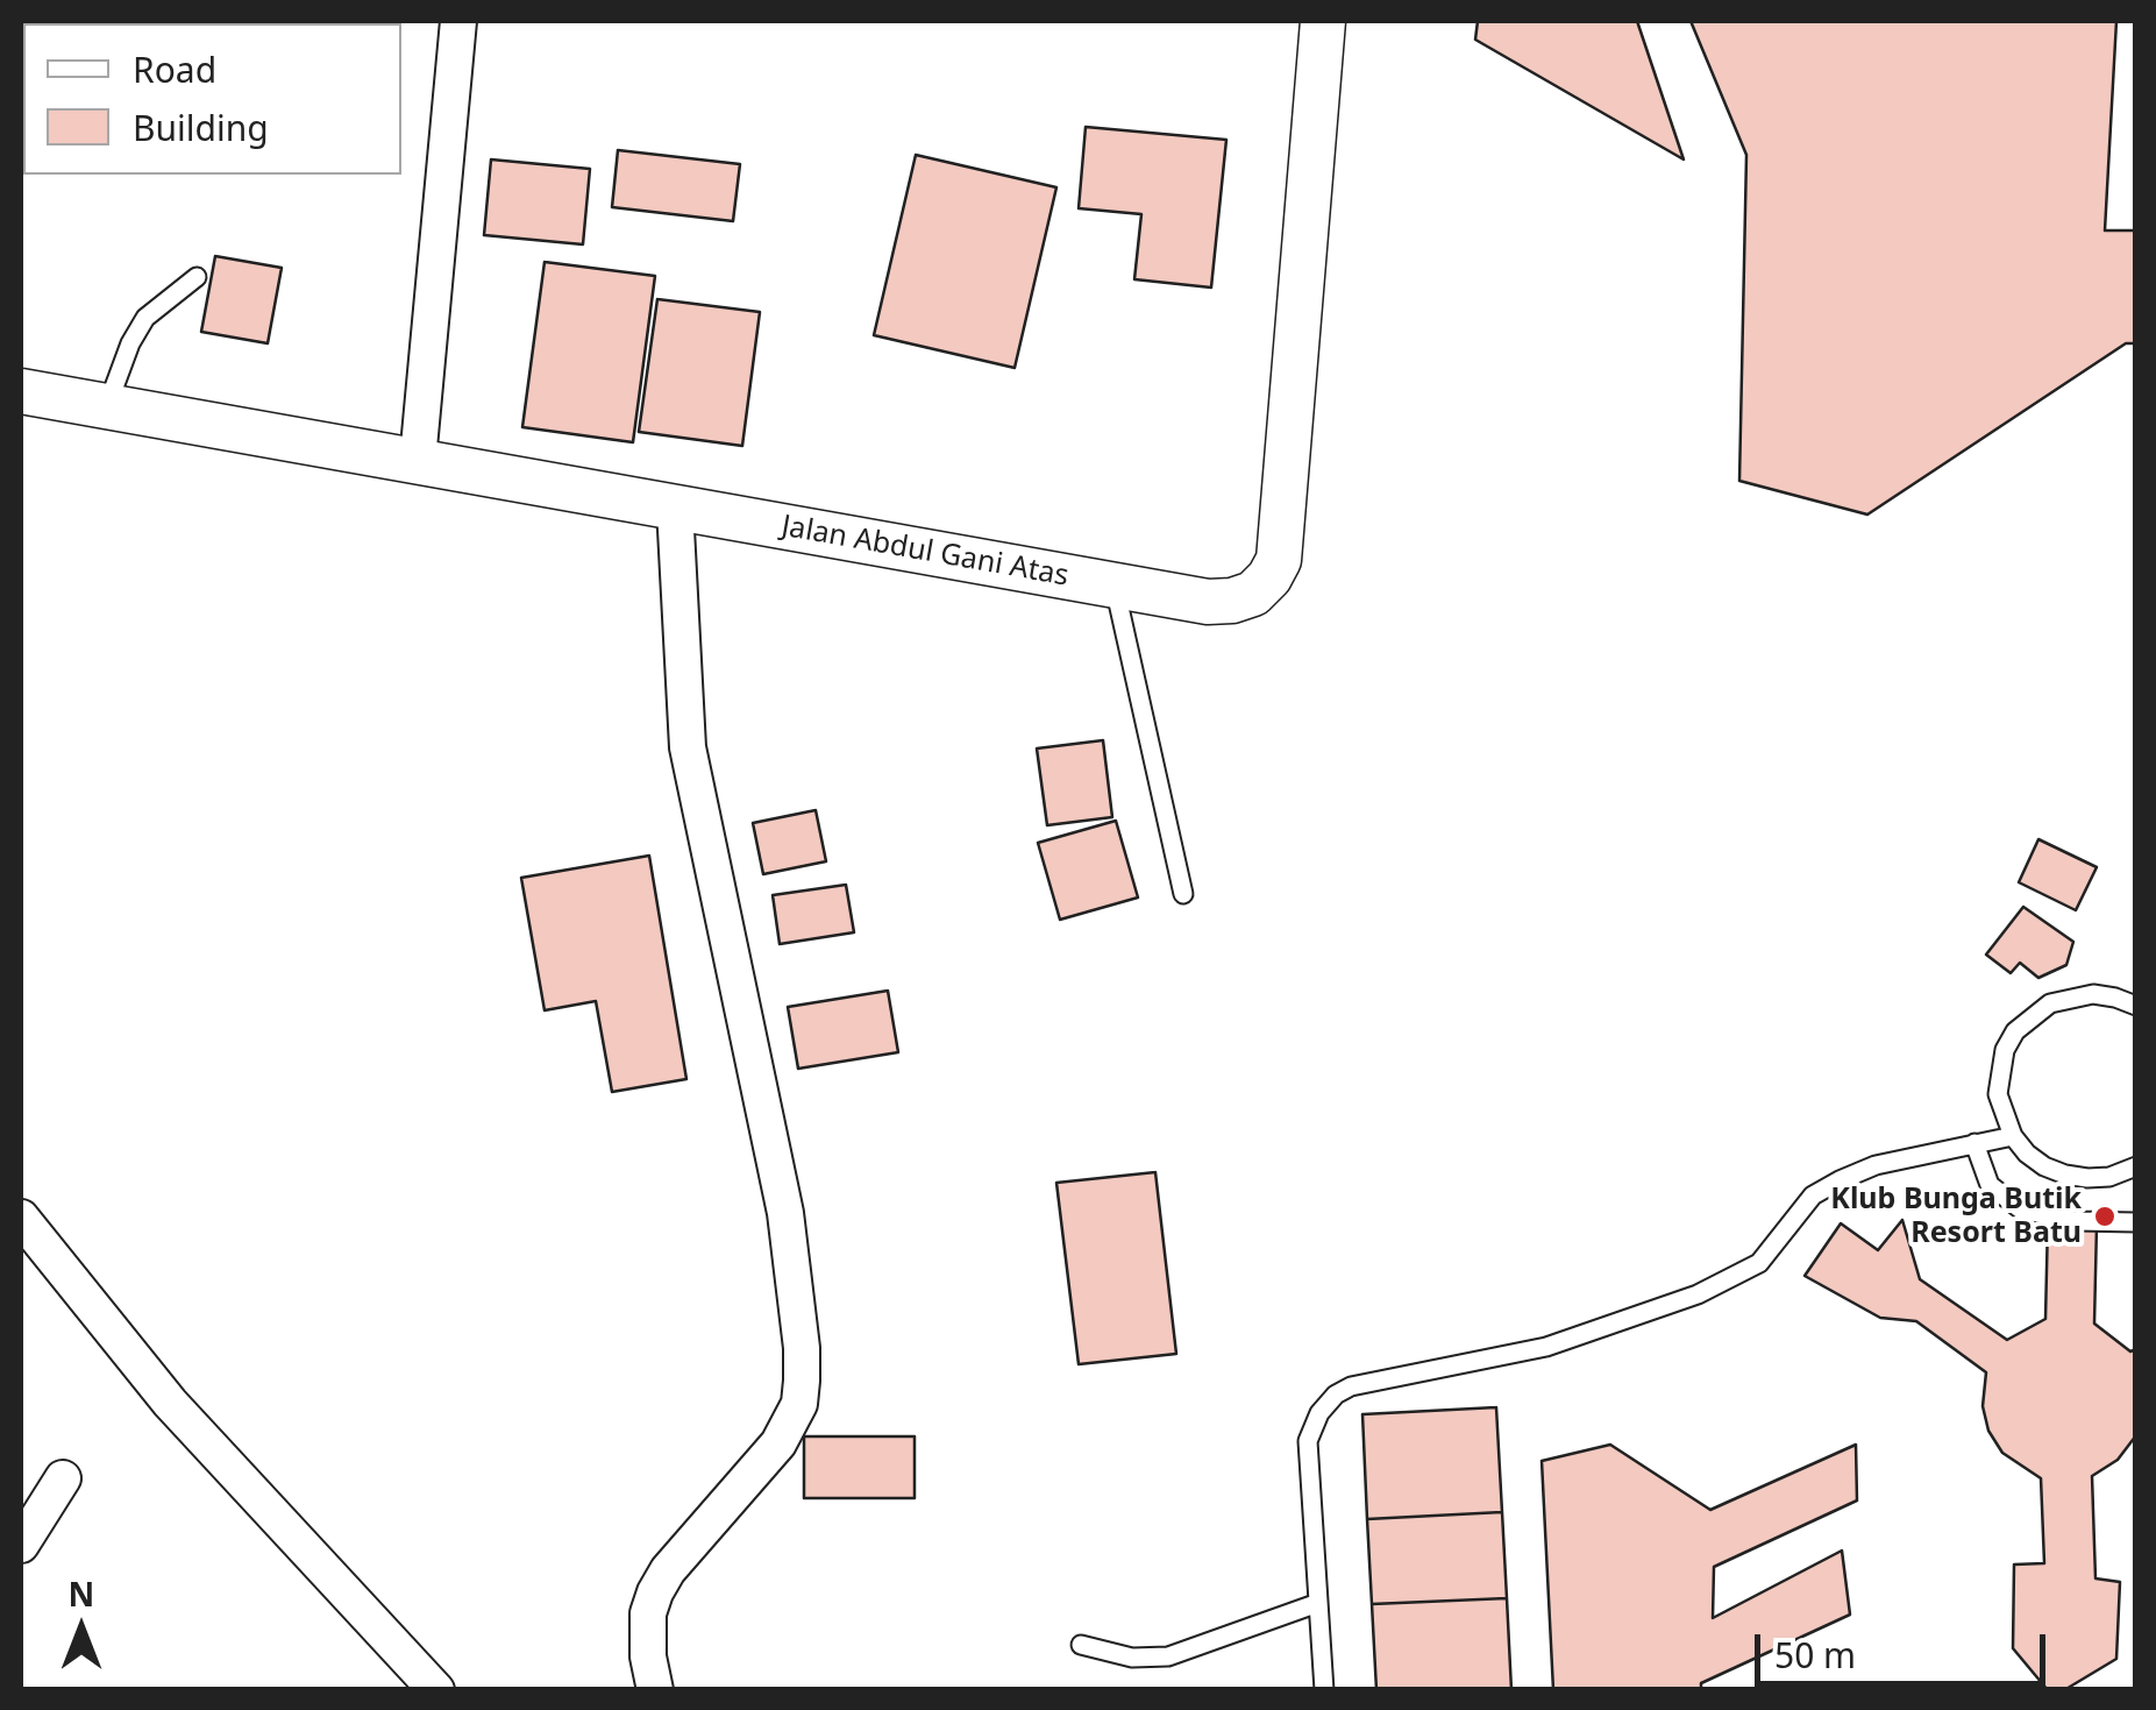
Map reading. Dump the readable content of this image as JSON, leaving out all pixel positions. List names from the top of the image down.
{
  "streets": {
    "street": ["Jalan Abdul Gani Atas"]
  },
  "places": ["Klub Bunga Butik Resort Batu"],
  "legend": ["Road", "Building"],
  "scale_bar": "50 m",
  "north": "top"
}
